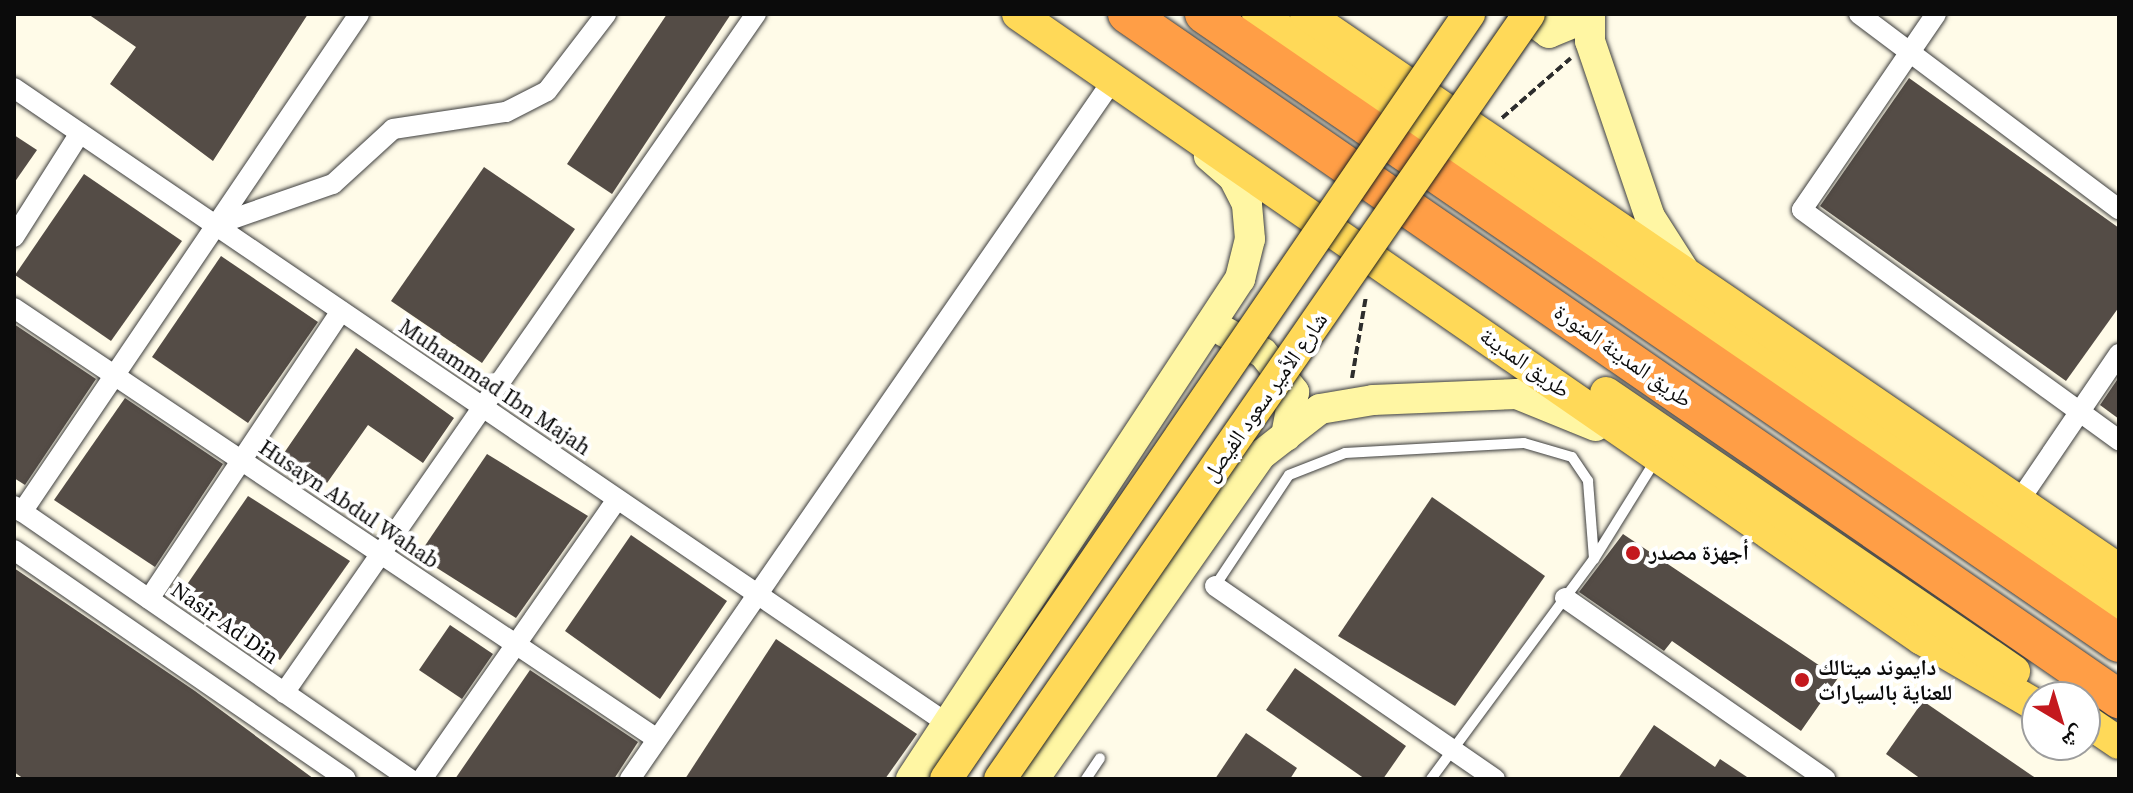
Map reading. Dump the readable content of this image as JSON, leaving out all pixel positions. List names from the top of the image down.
{
  "streets": {
    "highway": ["طريق المدينة المنورة"],
    "main road": ["طريق المدينة", "شارع الأمير سعود الفيصل"],
    "street": ["Muhammad Ibn Majah", "Husayn Abdul Wahab", "Nasir Ad Din"]
  },
  "places": ["أجهزة مصدر", "دايموند ميتالك للعناية بالسيارات"],
  "north": "bottom right"
}
